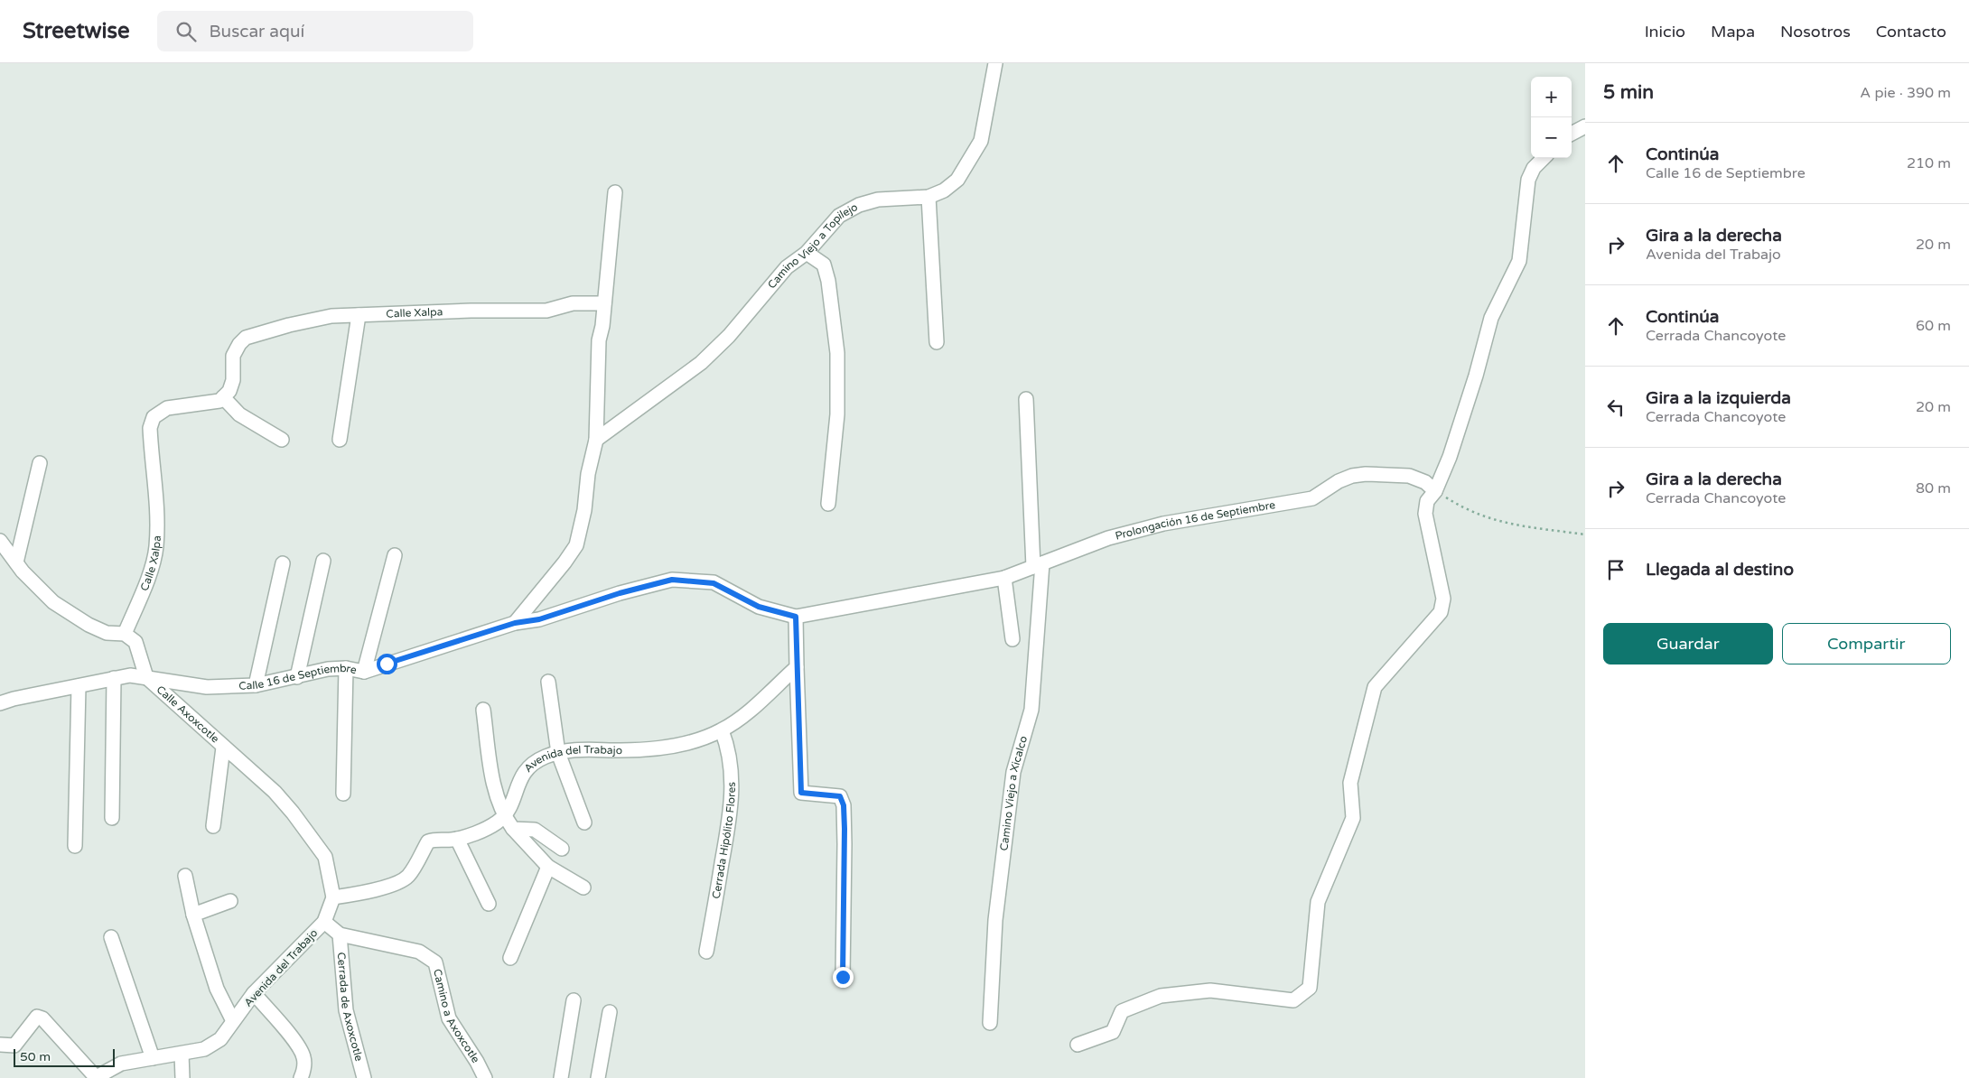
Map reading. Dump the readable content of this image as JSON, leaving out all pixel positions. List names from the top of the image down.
{
  "streets": {
    "street": [
      "Camino Viejo a Topilejo",
      "Calle Xalpa",
      "Prolongación 16 de Septiembre",
      "Calle 16 de Septiembre",
      "Calle Axoxcotle",
      "Avenida del Trabajo",
      "Camino Viejo a Xicalco",
      "Cerrada Hipólito Flores",
      "Cerrada de Axoxcotle",
      "Camino a Axoxcotle"
    ]
  },
  "crossings": [
    ["Calle Xalpa", "Calle Axoxcotle"],
    ["Prolongación 16 de Septiembre", "Calle 16 de Septiembre"],
    ["Prolongación 16 de Septiembre", "Camino Viejo a Xicalco"],
    ["Calle 16 de Septiembre", "Calle Axoxcotle"],
    ["Avenida del Trabajo", "Cerrada Hipólito Flores"],
    ["Avenida del Trabajo", "Camino a Axoxcotle"],
    ["Cerrada de Axoxcotle", "Camino a Axoxcotle"]
  ],
  "scale_bar": "50 m",
  "page": {
    "header": "Streetwise",
    "search": "Buscar aquí",
    "nav": [
      "Inicio",
      "Mapa",
      "Nosotros",
      "Contacto"
    ],
    "heading": ["5 min", "A pie · 390 m"],
    "map_buttons": ["+", "−"],
    "list": [
      ["Continúa", "Calle 16 de Septiembre", "210 m"],
      ["Gira a la derecha", "Avenida del Trabajo", "20 m"],
      ["Continúa", "Cerrada Chancoyote", "60 m"],
      ["Gira a la izquierda", "Cerrada Chancoyote", "20 m"],
      ["Gira a la derecha", "Cerrada Chancoyote", "80 m"],
      "Llegada al destino"
    ],
    "buttons": ["Guardar", "Compartir"],
    "scale": "50 m"
  }
}
